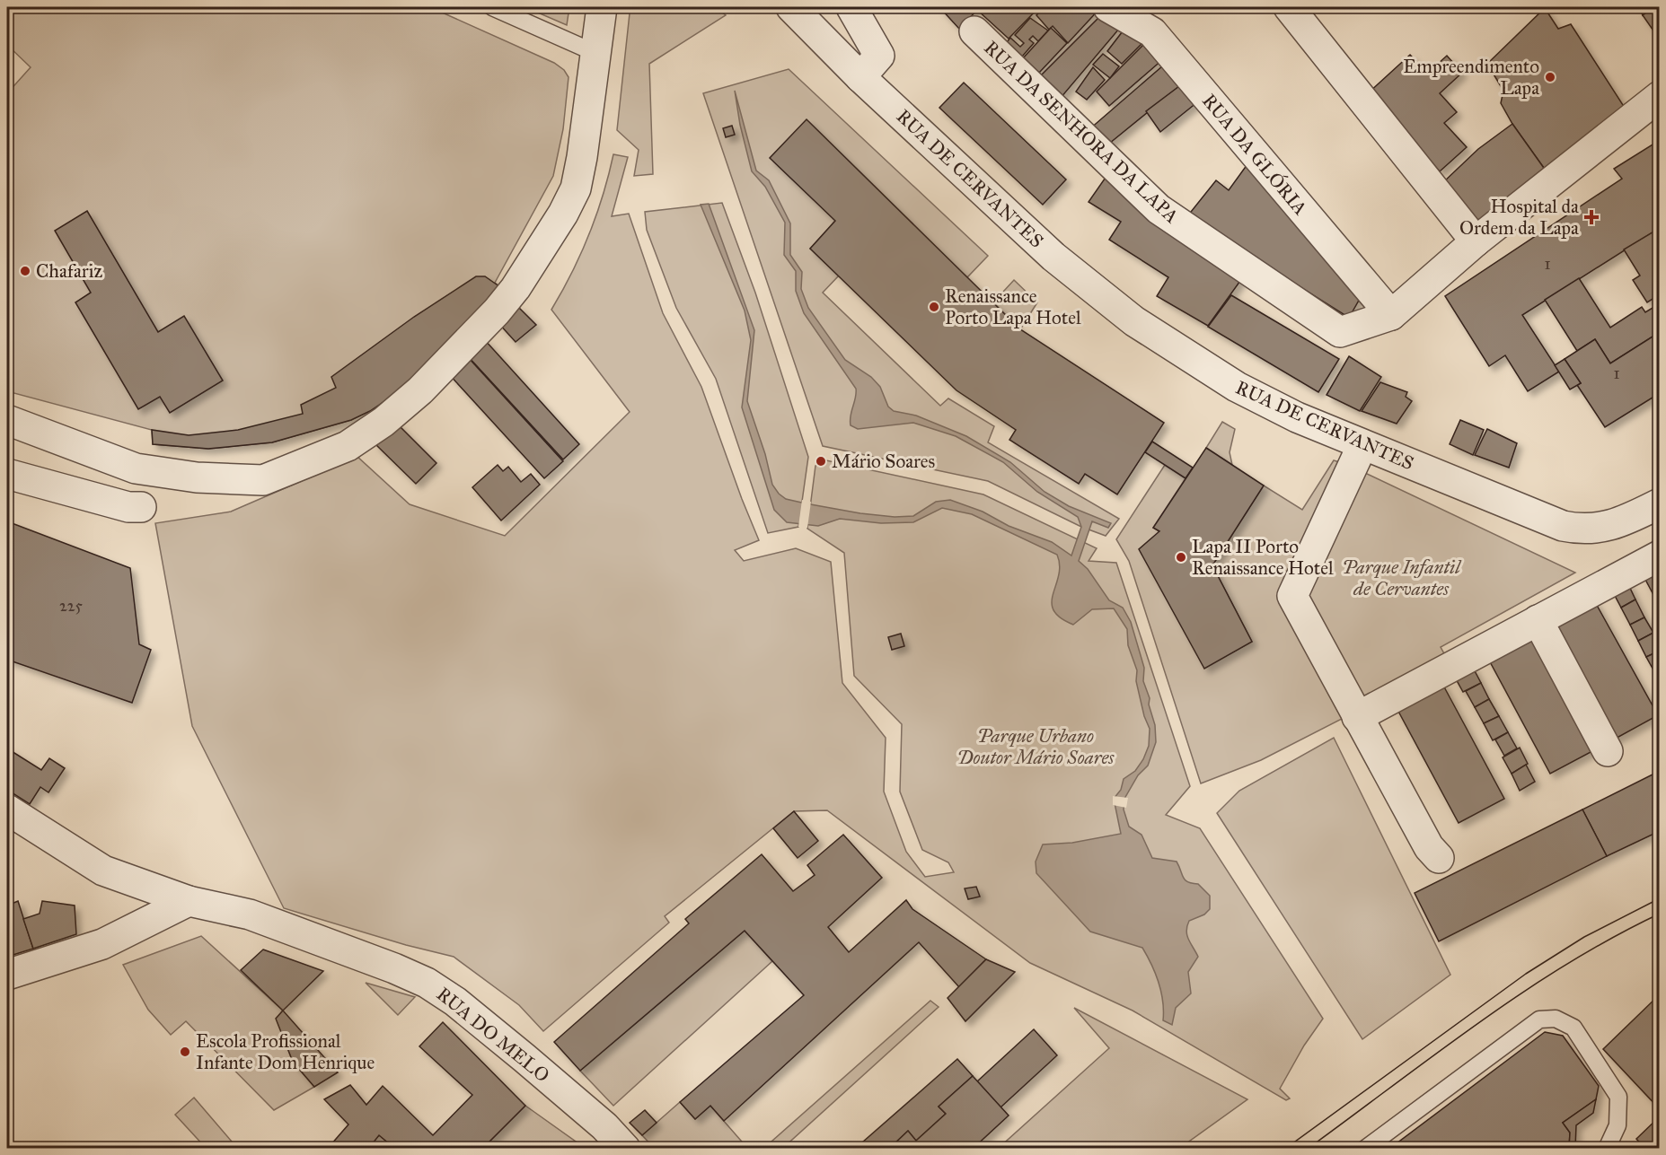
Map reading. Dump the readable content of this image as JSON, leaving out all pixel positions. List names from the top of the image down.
{
  "streets": {
    "street": [
      "RUA DA SENHORA DA LAPA",
      "RUA DA GLÓRIA",
      "RUA DE CERVANTES",
      "RUA DO MELO"
    ]
  },
  "crossings": [
    ["RUA DA SENHORA DA LAPA", "RUA DA GLÓRIA"]
  ],
  "parks": ["Parque Infantil de Cervantes", "Parque Urbano Doutor Mário Soares"],
  "places": {
    "other": [
      "Empreendimento Lapa",
      "Chafariz",
      "Renaissance Porto Lapa Hotel",
      "Mário Soares",
      "Lapa II Porto Renaissance Hotel",
      "Escola Profissional Infante Dom Henrique"
    ],
    "health": ["Hospital da Ordem da Lapa"]
  },
  "house_numbers": ["1", "1", "225"]
}
